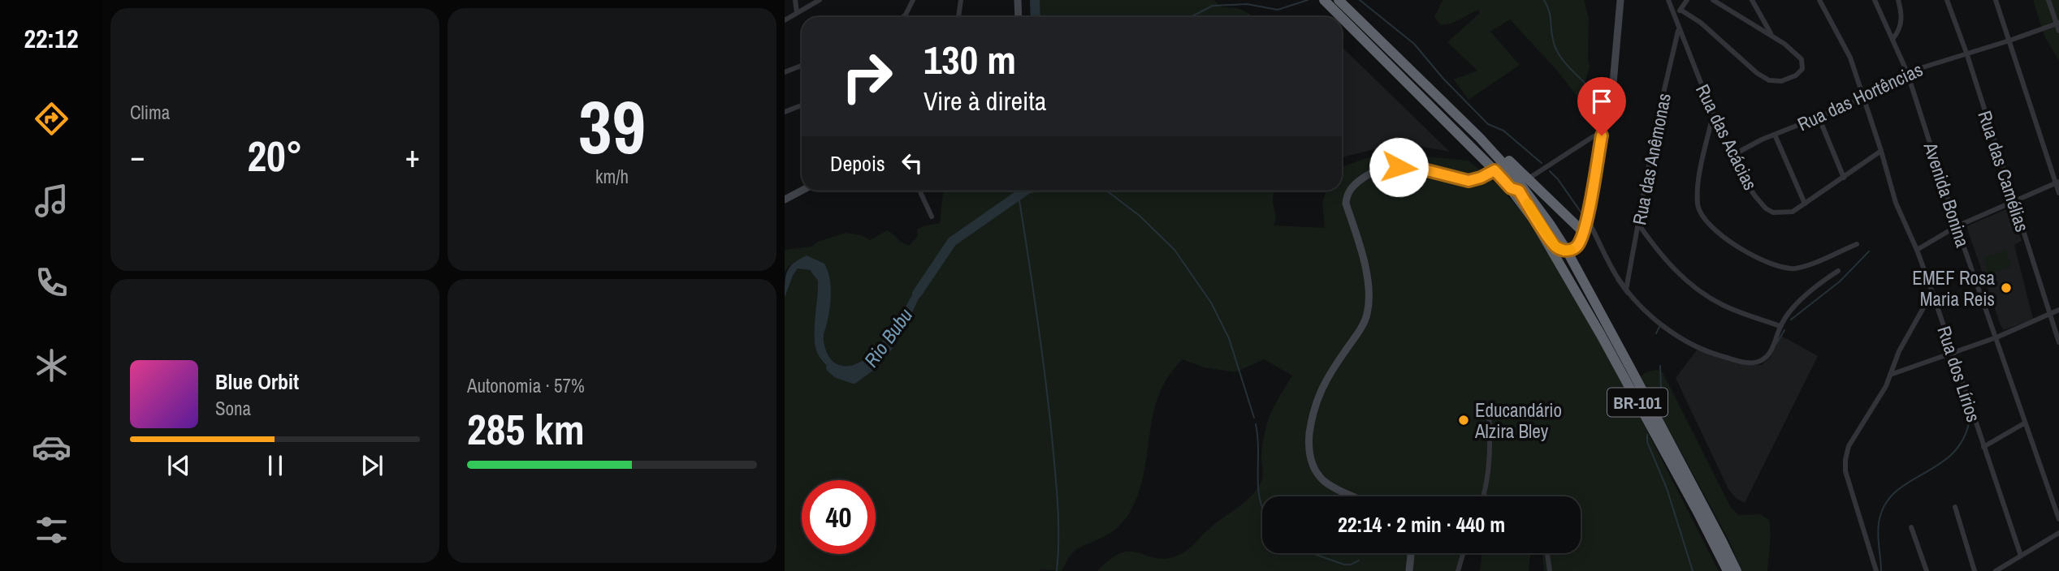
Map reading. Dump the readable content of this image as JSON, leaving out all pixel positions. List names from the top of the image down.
{
  "streets": {
    "highway": ["BR-101"],
    "street": [
      "Rua das Hortências",
      "Rua das Acácias",
      "Rua das Anêmonas",
      "Rua das Camélias",
      "Avenida Bonina",
      "Rua dos Lírios"
    ]
  },
  "crossings": [
    ["Rua das Hortências", "Rua das Acácias"],
    ["Rua das Hortências", "Rua das Camélias"],
    ["Rua das Hortências", "Avenida Bonina"],
    ["Rua das Hortências", "Rua dos Lírios"],
    ["Rua das Acácias", "Rua das Anêmonas"],
    ["Rua das Acácias", "Rua dos Lírios"]
  ],
  "water": ["Rio Bubu"],
  "places": ["EMEF Rosa Maria Reis", "Educandário Alzira Bley"],
  "page": {
    "tabs": "22:12",
    "tile": [
      "Clima",
      ["39", "km/h"],
      ["Autonomia · 57%", "285 km"]
    ],
    "turn": ["130 m", "Vire à direita"],
    "heat": ["−", "20°", "+"],
    "then": "Depois",
    "song": ["Blue Orbit", "Sona"],
    "limit": "40",
    "trip": "22:14 · 2 min · 440 m"
  }
}
